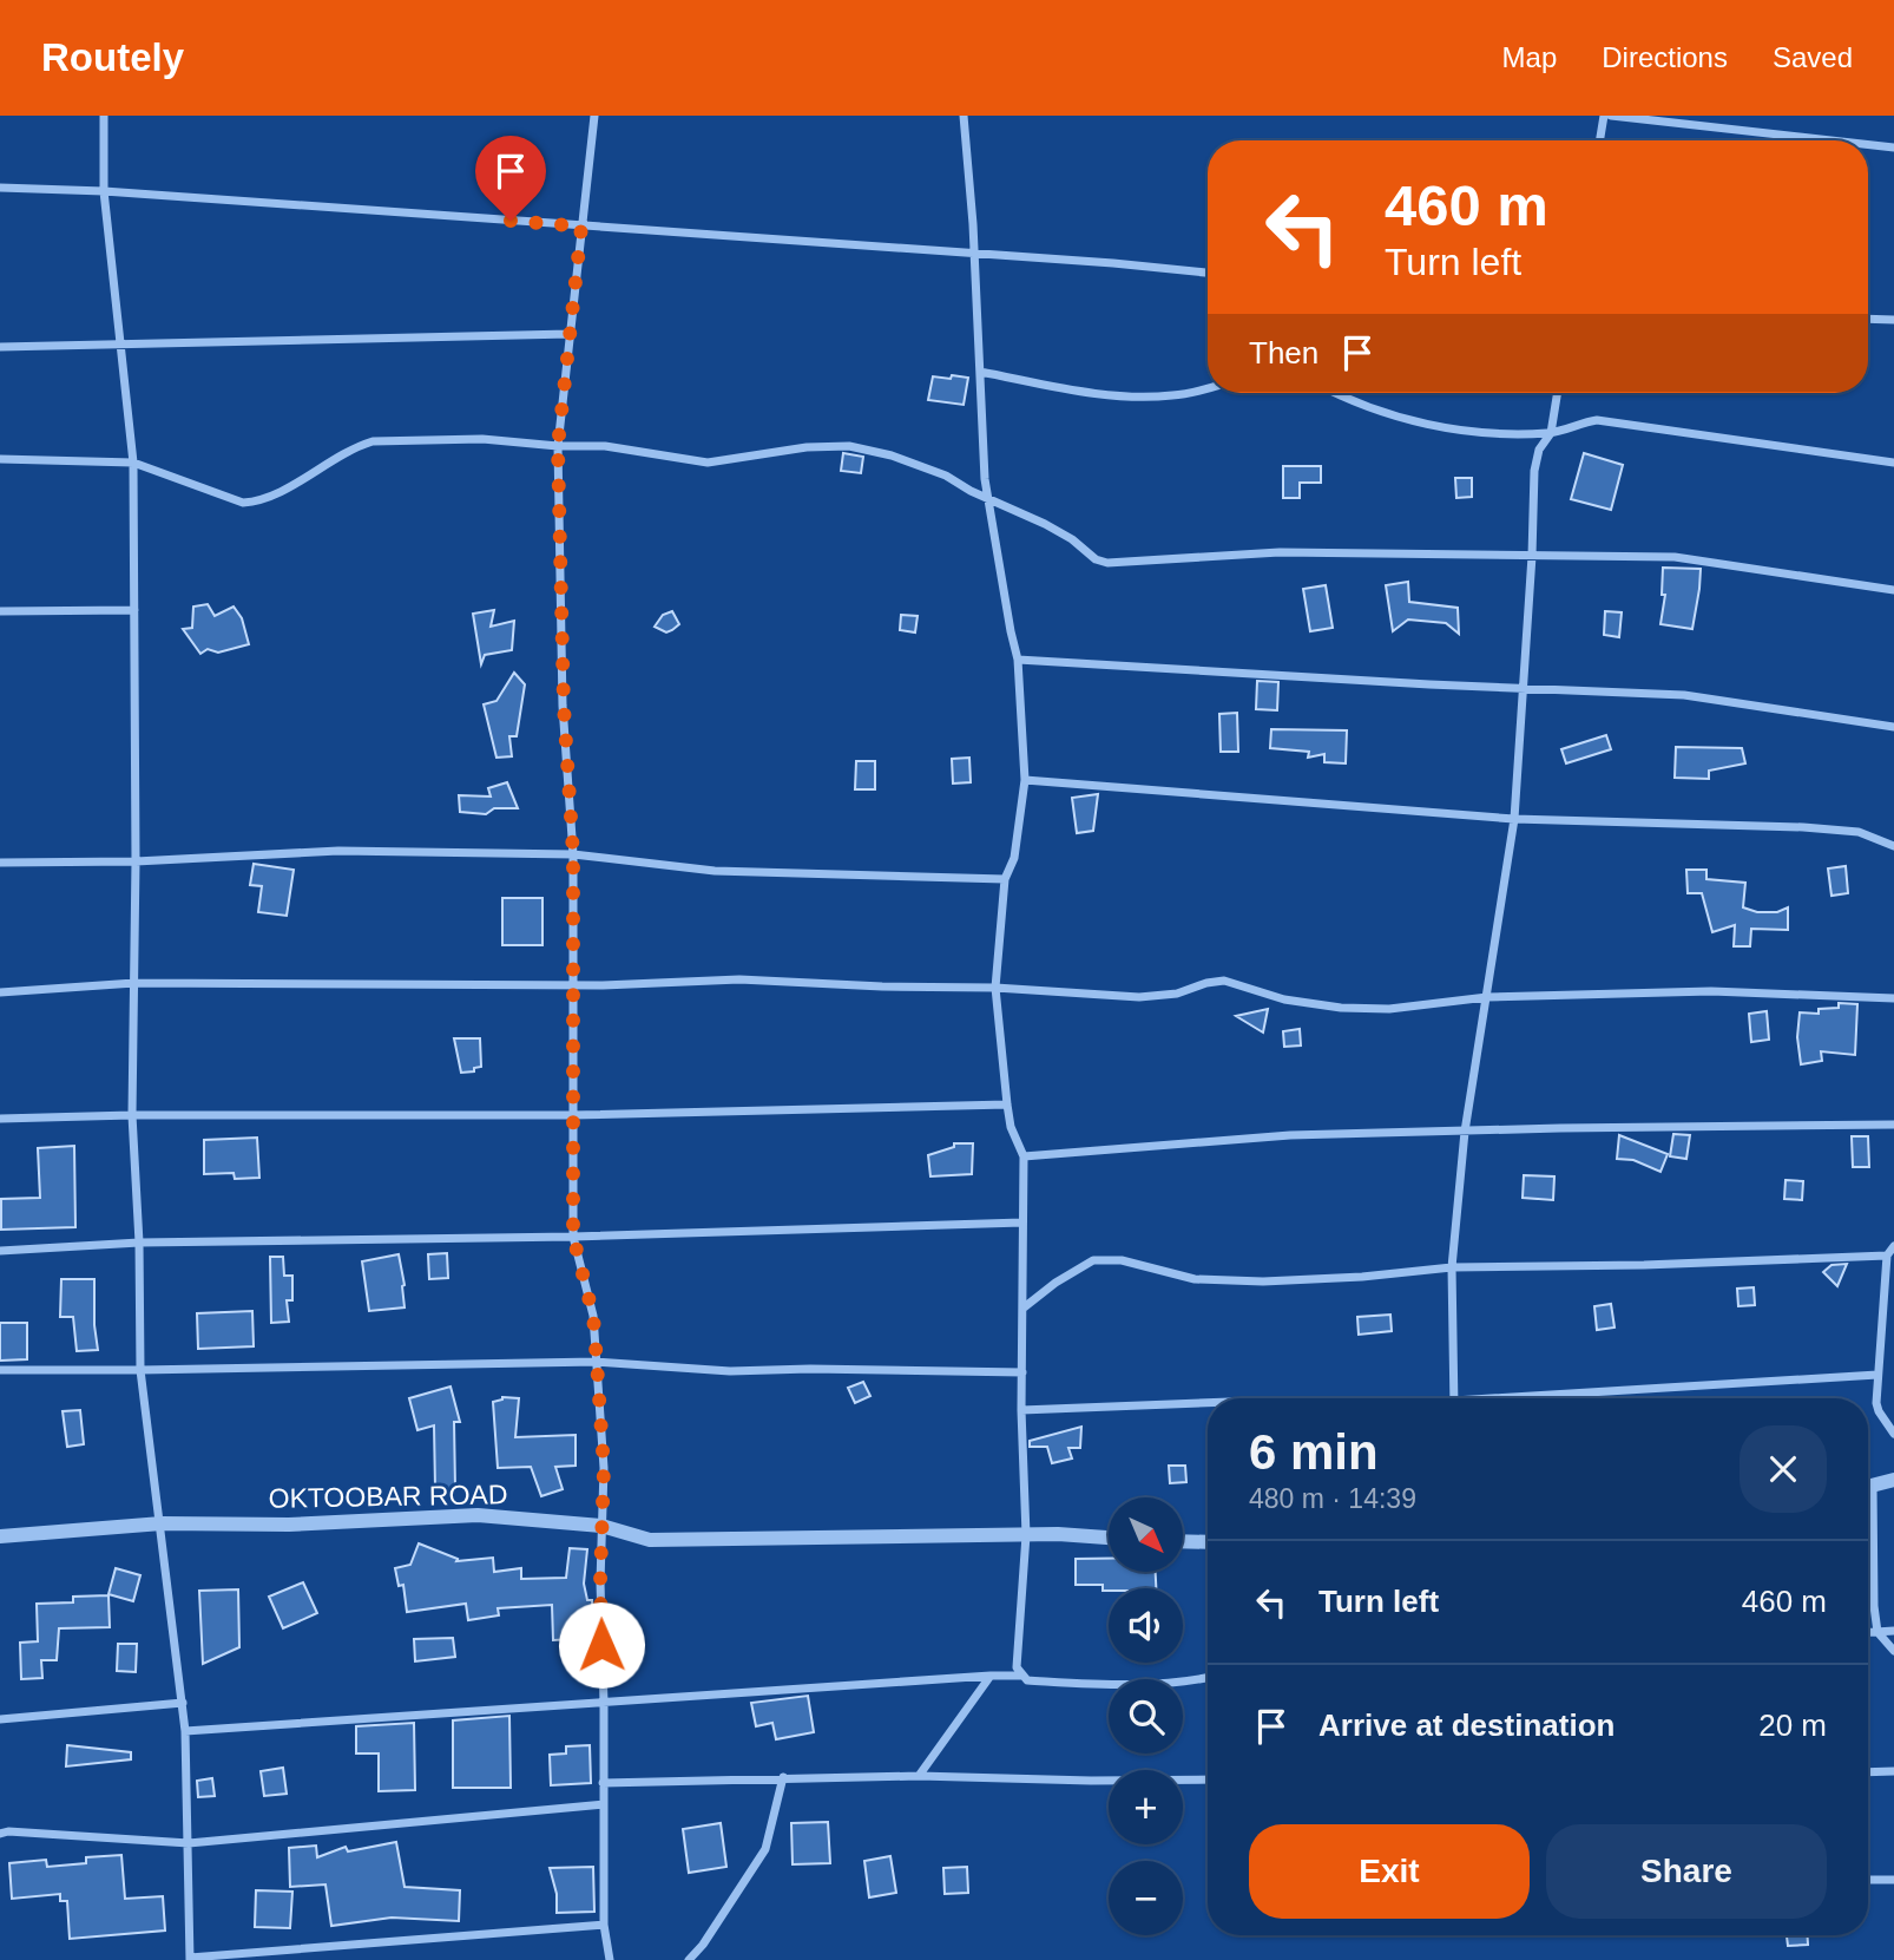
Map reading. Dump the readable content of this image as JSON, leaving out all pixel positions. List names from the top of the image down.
{
  "streets": {
    "street": ["OKTOOBAR ROAD"]
  },
  "north": "bottom right",
  "page": {
    "header": "Routely",
    "nav": ["Map", "Directions", "Saved"],
    "turn": ["460 m", "Turn left"],
    "then": "Then",
    "heading": ["6 min", "480 m · 14:39"],
    "map_buttons": ["+", "−"],
    "list": [
      {
        "name": "Turn left",
        "value": "460 m"
      },
      {
        "name": "Arrive at destination",
        "value": "20 m"
      }
    ],
    "buttons": ["Exit", "Share"]
  }
}
